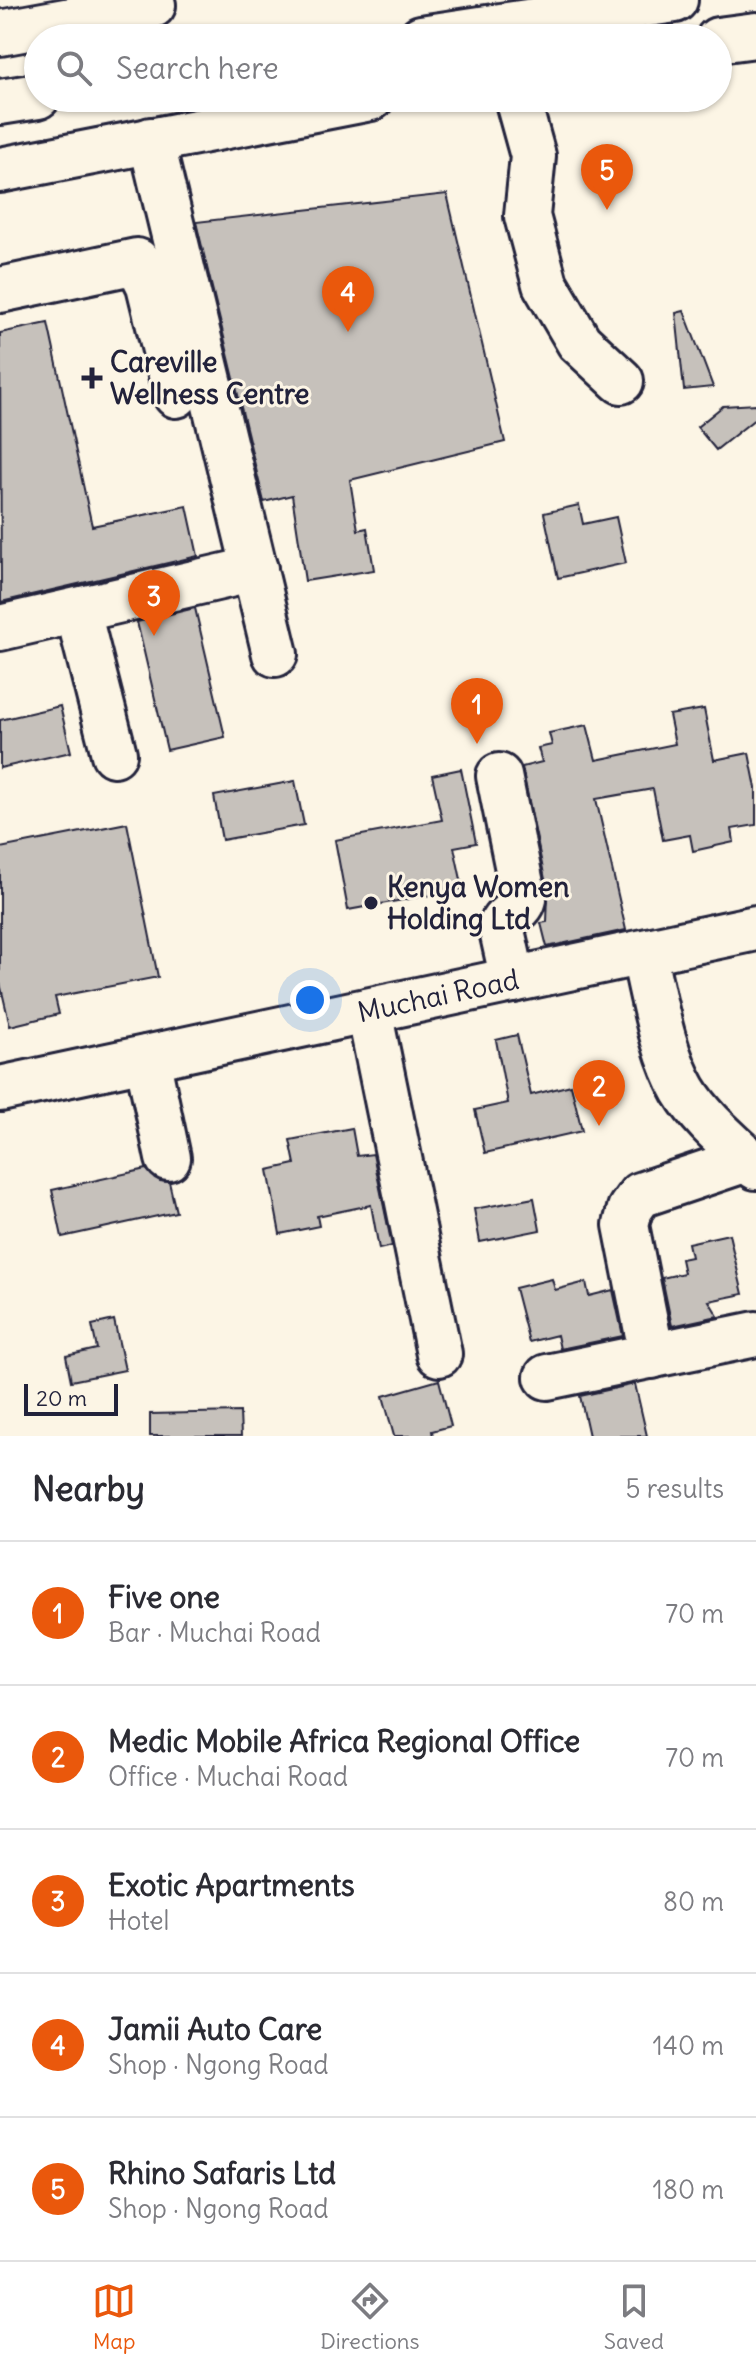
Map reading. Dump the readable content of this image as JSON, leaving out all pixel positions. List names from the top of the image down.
{
  "streets": {
    "street": ["Muchai Road"]
  },
  "places": {
    "health": ["Careville Wellness Centre"],
    "other": ["Kenya Women Holding Ltd"]
  },
  "scale_bar": "20 m",
  "page": {
    "search": "Search here",
    "pins": [
      "5",
      "4",
      "3",
      "1",
      "2"
    ],
    "scale": "20 m",
    "heading": ["Nearby", "5 results"],
    "list": [
      {
        "mark": "1",
        "name": "Five one",
        "note": "Bar · Muchai Road",
        "value": "70 m"
      },
      {
        "mark": "2",
        "name": "Medic Mobile Africa Regional Office",
        "note": "Office · Muchai Road",
        "value": "70 m"
      },
      {
        "mark": "3",
        "name": "Exotic Apartments",
        "note": "Hotel",
        "value": "80 m"
      },
      {
        "mark": "4",
        "name": "Jamii Auto Care",
        "note": "Shop · Ngong Road",
        "value": "140 m"
      },
      {
        "mark": "5",
        "name": "Rhino Safaris Ltd",
        "note": "Shop · Ngong Road",
        "value": "180 m"
      }
    ],
    "nav": ["Map", "Directions", "Saved"]
  }
}
